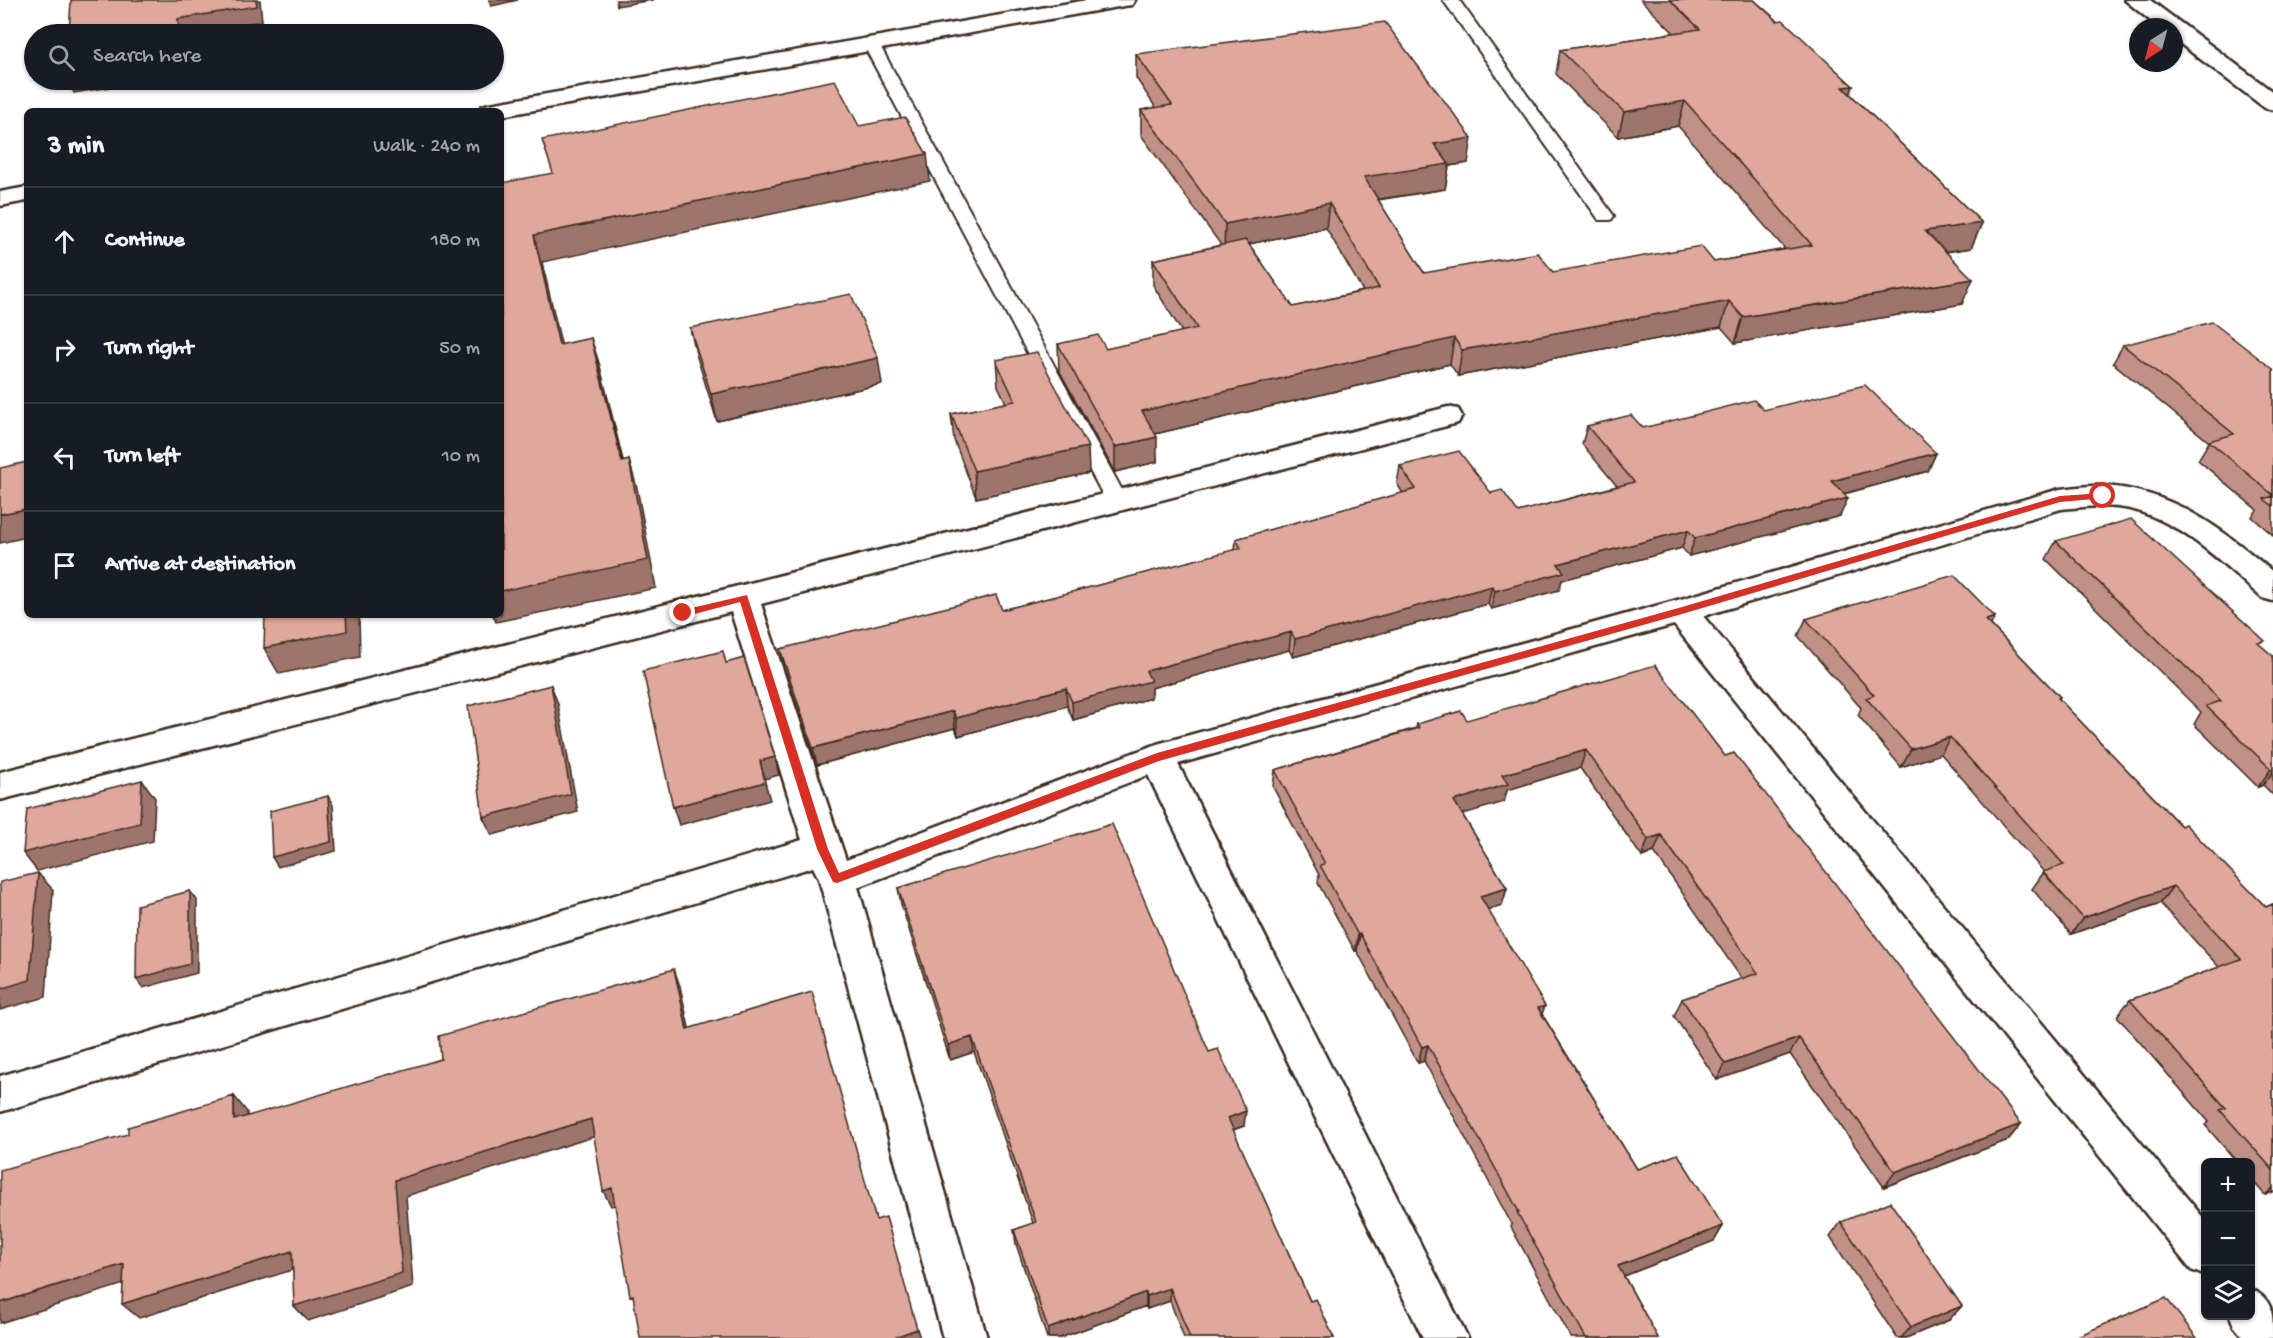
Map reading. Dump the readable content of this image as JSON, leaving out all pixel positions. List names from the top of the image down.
{
  "north": "bottom left",
  "page": {
    "search": "Search here",
    "heading": ["3 min", "Walk · 240 m"],
    "list": [
      ["Continue", "180 m"],
      ["Turn right", "50 m"],
      ["Turn left", "10 m"],
      "Arrive at destination"
    ],
    "map_buttons": ["+", "−"]
  }
}
